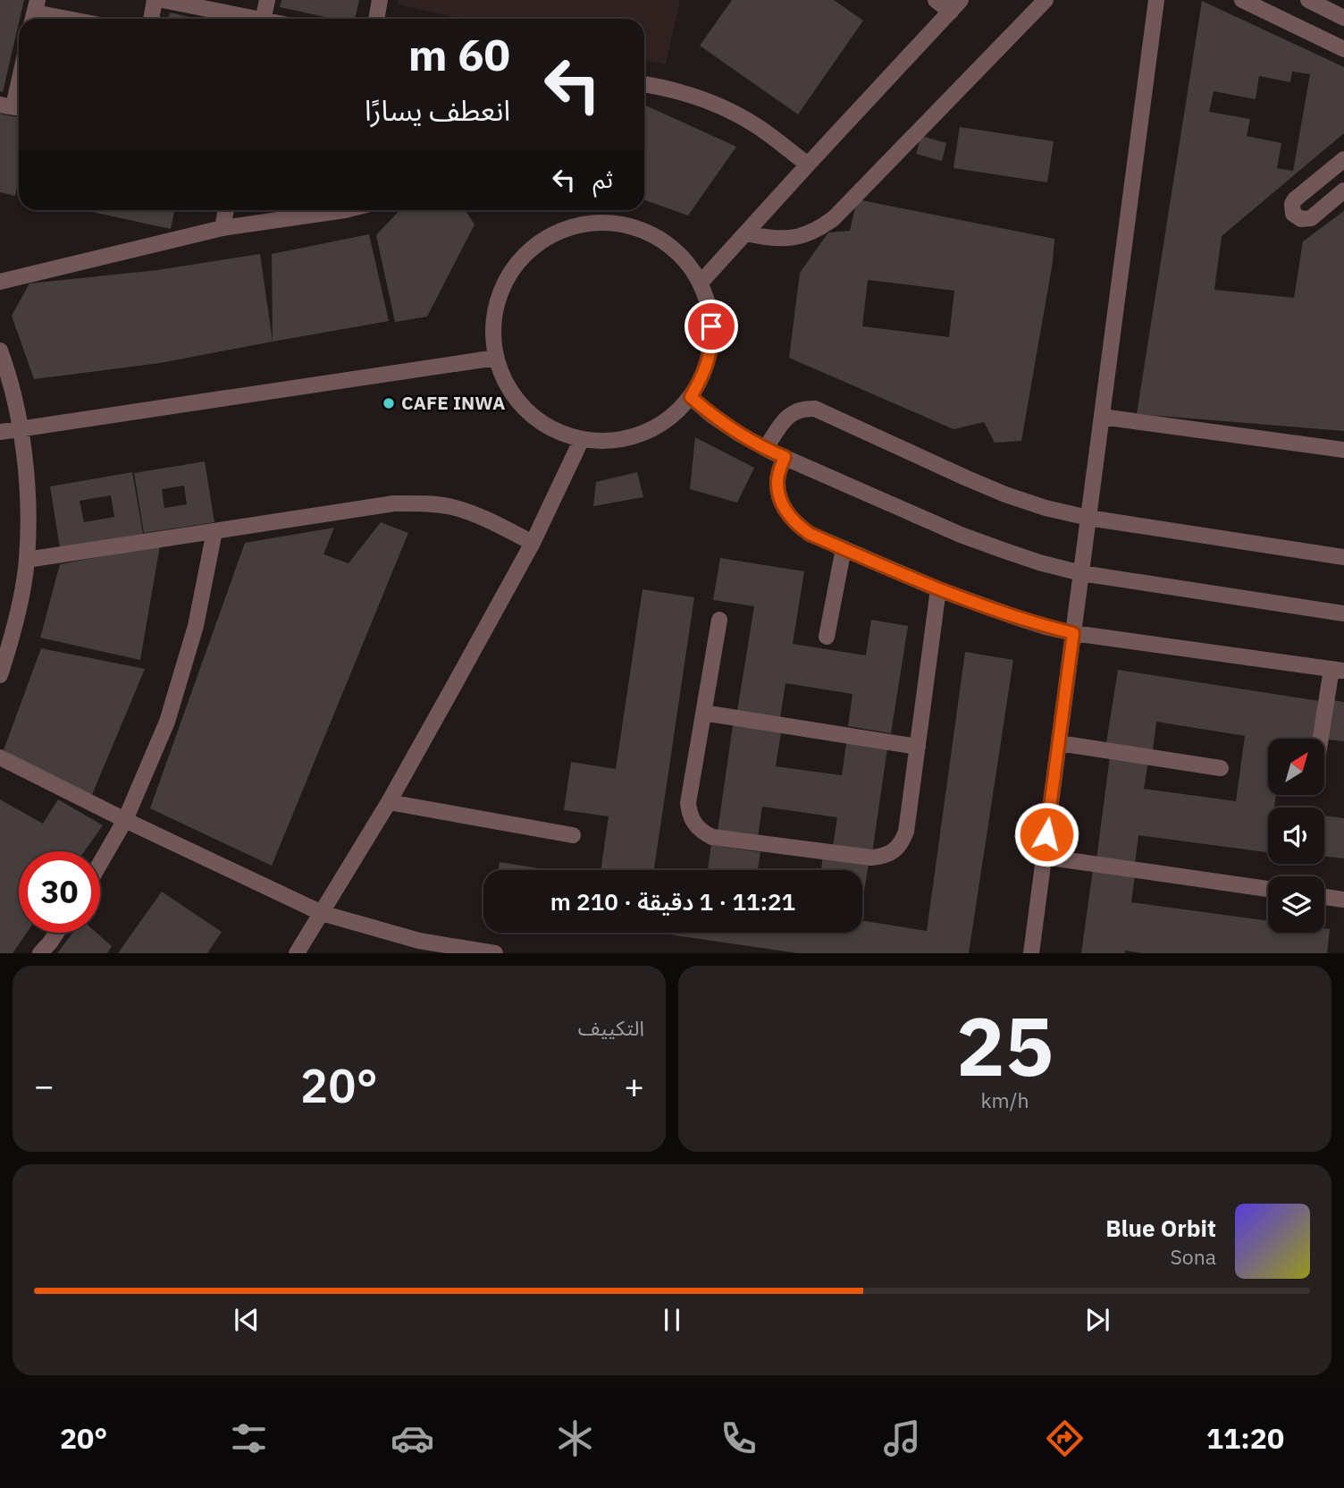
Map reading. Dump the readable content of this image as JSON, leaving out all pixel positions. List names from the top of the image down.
{
  "places": ["CAFE INWA"],
  "north": "top right",
  "page": {
    "turn": ["60 m", "انعطف يسارًا"],
    "then": "ثم",
    "limit": "30",
    "trip": "11:21 · 1 دقيقة · 210 m",
    "tile": [
      ["25", "km/h"],
      "التكييف"
    ],
    "heat": ["−", "20°", "+"],
    "song": ["Blue Orbit", "Sona"],
    "tabs": ["11:20", "20°"]
  }
}
